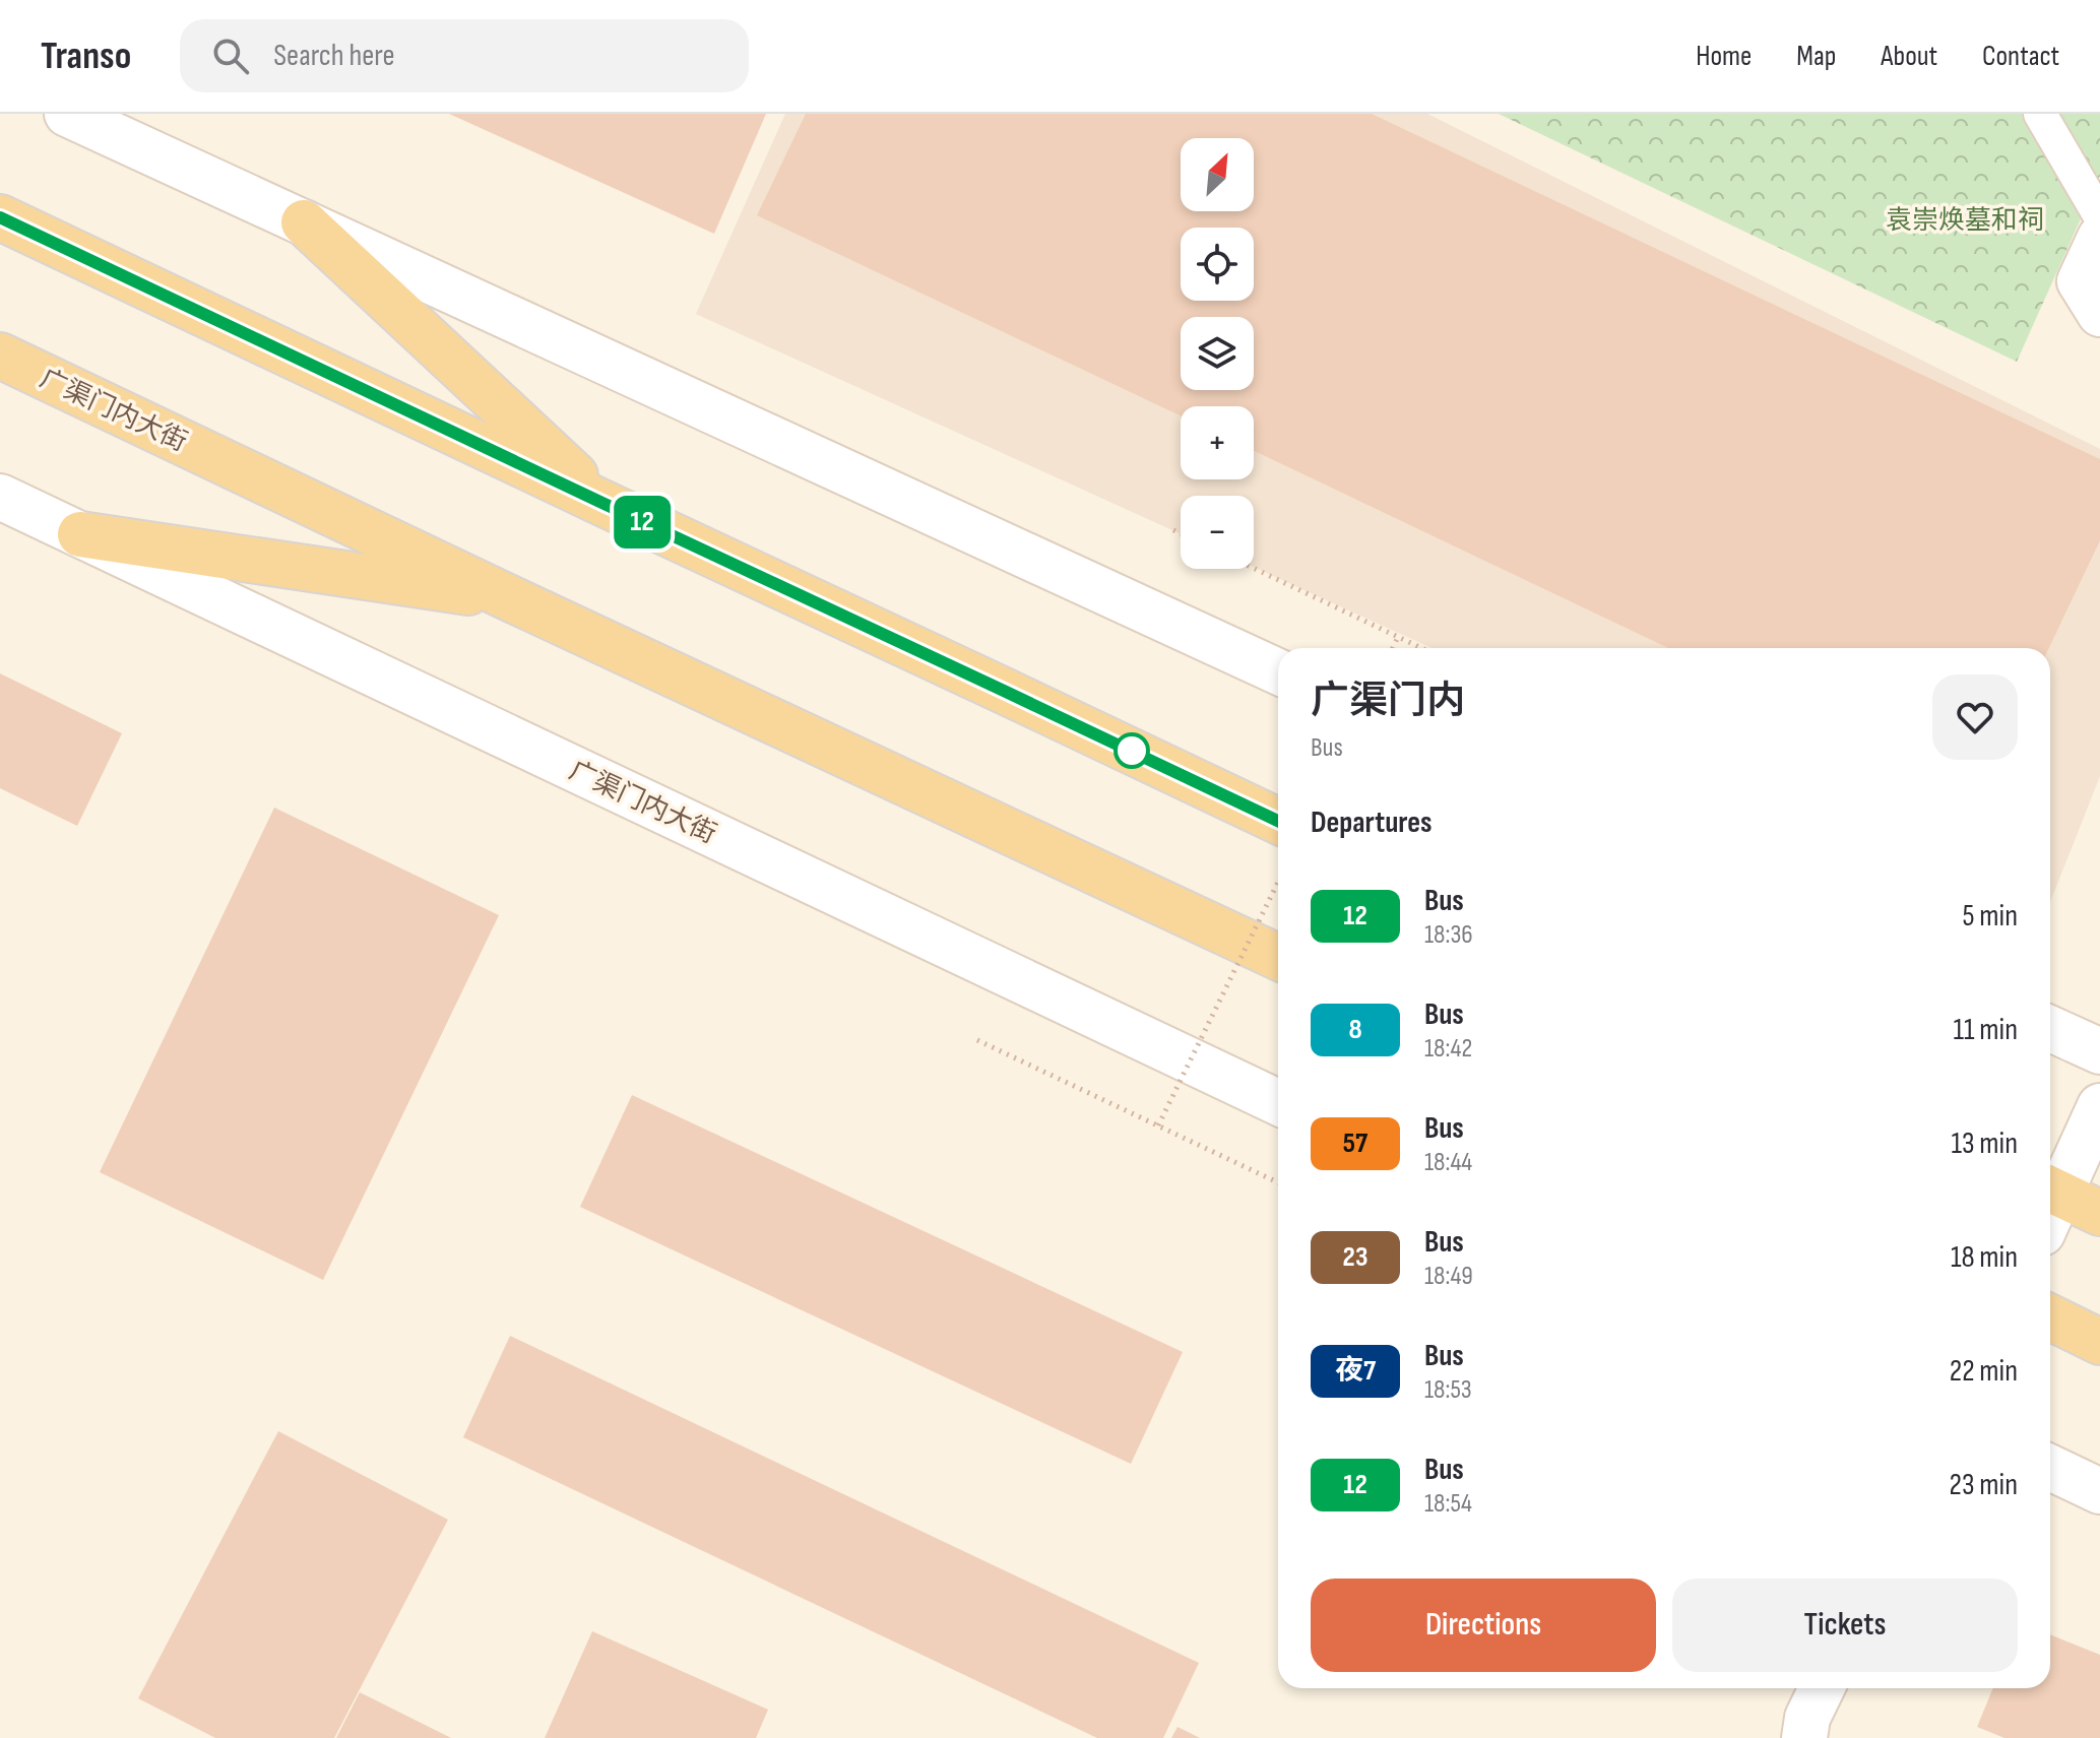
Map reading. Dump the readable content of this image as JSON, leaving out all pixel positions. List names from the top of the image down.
{
  "streets": {
    "main road": ["广渠门内大街"]
  },
  "parks": ["袁崇焕墓和祠"],
  "lines": ["bus line 12"],
  "north": "top right",
  "page": {
    "header": "Transo",
    "search": "Search here",
    "nav": [
      "Home",
      "Map",
      "About",
      "Contact"
    ],
    "on_map": "12",
    "map_buttons": ["+", "−"],
    "heading": [
      ["广渠门内", "Bus"],
      "Departures"
    ],
    "list": [
      {
        "mark": "12",
        "name": "Bus",
        "note": "18:36",
        "value": "5 min"
      },
      {
        "mark": "8",
        "name": "Bus",
        "note": "18:42",
        "value": "11 min"
      },
      {
        "mark": "57",
        "name": "Bus",
        "note": "18:44",
        "value": "13 min"
      },
      {
        "mark": "23",
        "name": "Bus",
        "note": "18:49",
        "value": "18 min"
      },
      {
        "mark": "夜7",
        "name": "Bus",
        "note": "18:53",
        "value": "22 min"
      },
      {
        "mark": "12",
        "name": "Bus",
        "note": "18:54",
        "value": "23 min"
      }
    ],
    "buttons": ["Directions", "Tickets"]
  }
}
